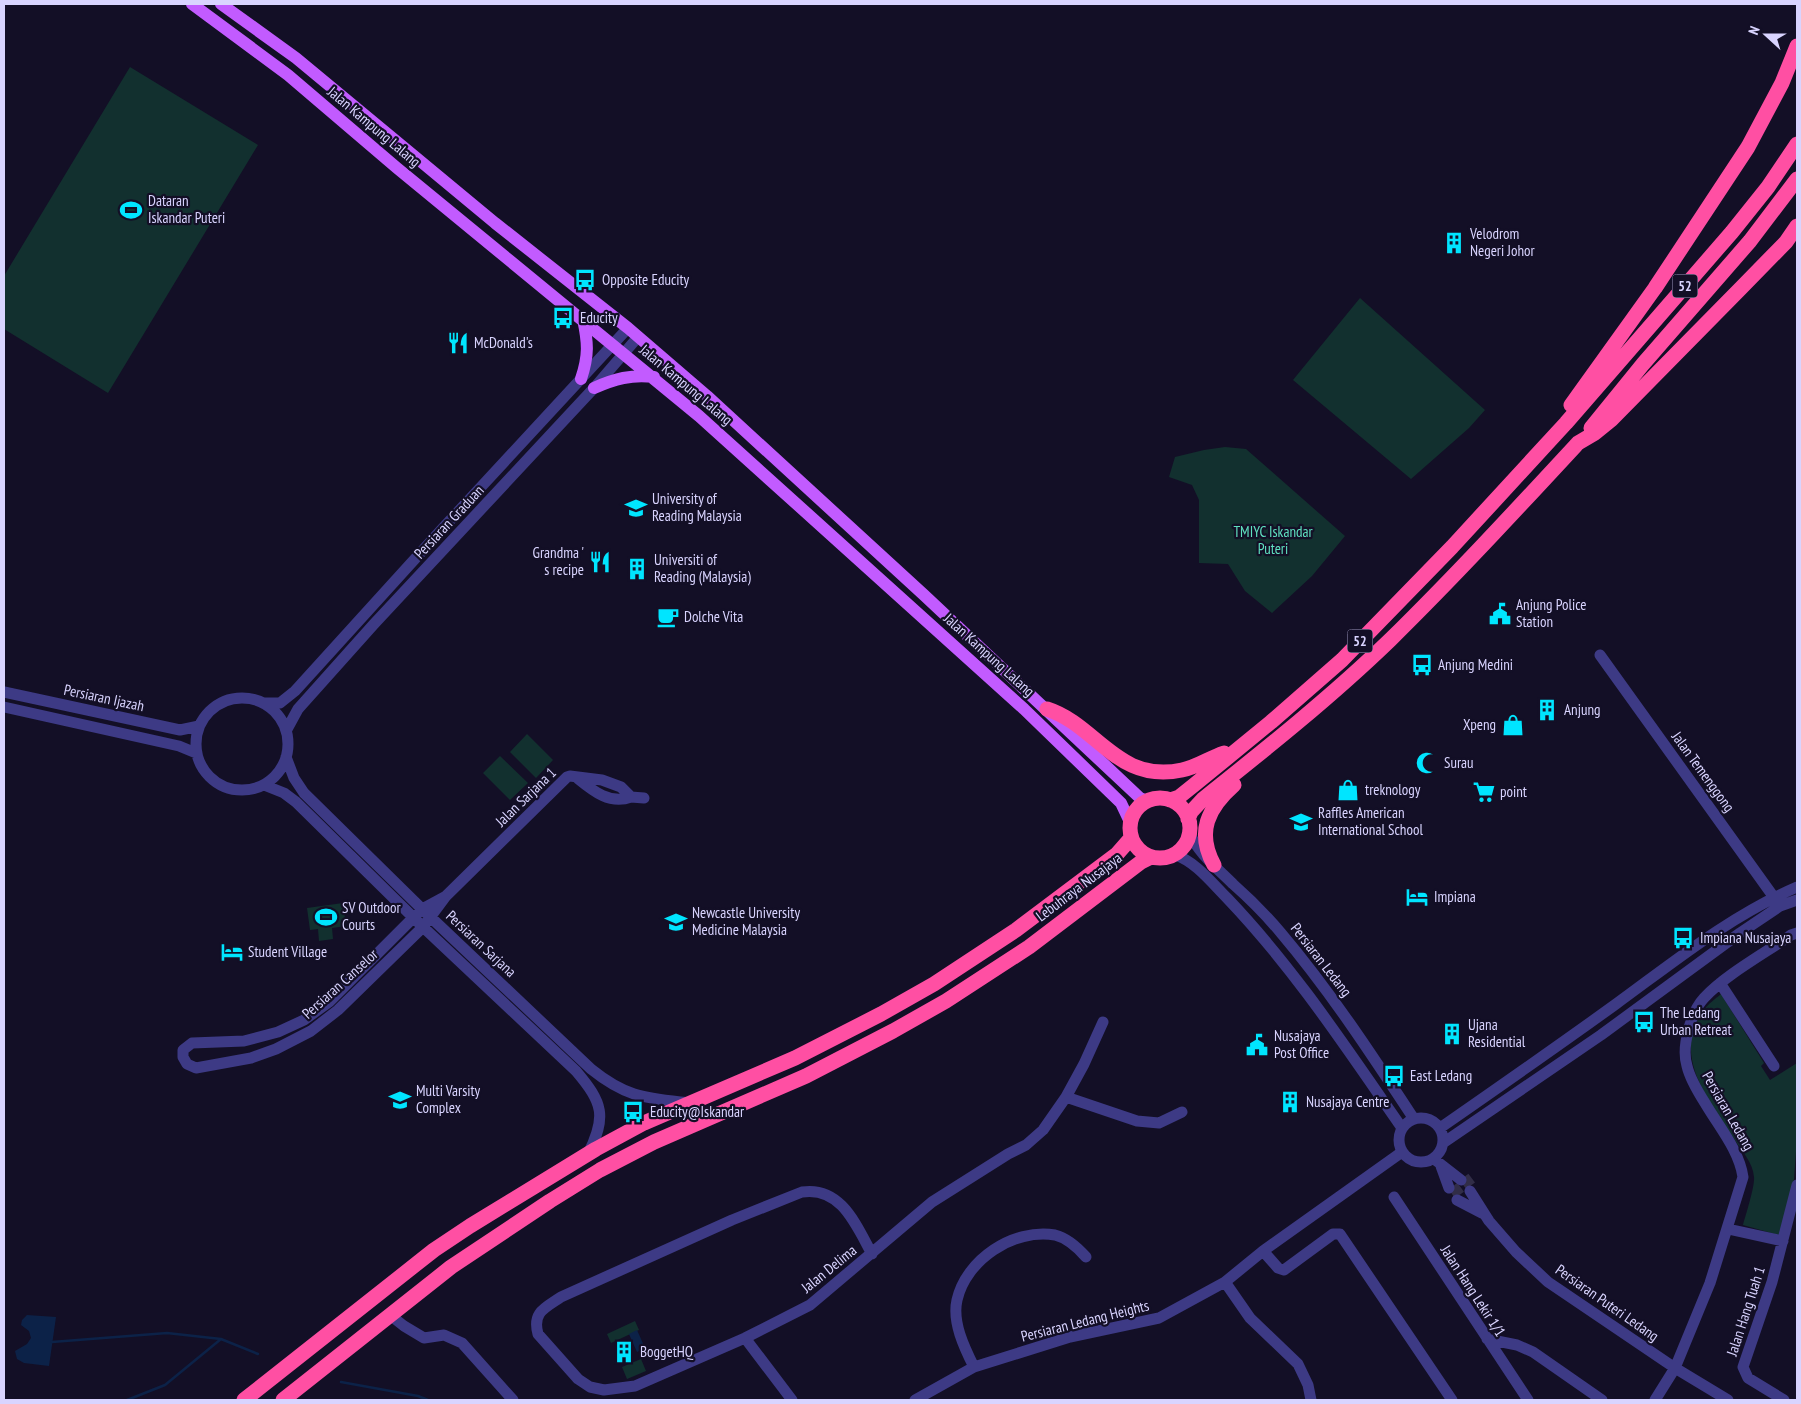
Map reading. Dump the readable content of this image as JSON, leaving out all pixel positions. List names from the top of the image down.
{
  "streets": {
    "highway": ["52", "Lebuhraya Nusajaya"],
    "main road": ["Jalan Kampung Lalang"],
    "street": [
      "Persiaran Graduan",
      "Persiaran Ijazah",
      "Jalan Temenggong",
      "Jalan Sarjana 1",
      "Persiaran Sarjana",
      "Persiaran Ledang",
      "Persiaran Canselor",
      "Jalan Delima",
      "Jalan Hang Lekir 1/1",
      "Persiaran Puteri Ledang",
      "Jalan Hang Tuah 1",
      "Persiaran Ledang Heights"
    ]
  },
  "crossings": [
    ["Jalan Kampung Lalang", "52"],
    ["Jalan Kampung Lalang", "Persiaran Graduan"],
    ["Jalan Kampung Lalang", "Lebuhraya Nusajaya"],
    ["Jalan Kampung Lalang", "Persiaran Ledang"],
    ["52", "Lebuhraya Nusajaya"],
    ["52", "Persiaran Ledang"],
    ["Persiaran Graduan", "Persiaran Ijazah"],
    ["Persiaran Graduan", "Persiaran Sarjana"],
    ["Persiaran Ijazah", "Persiaran Sarjana"],
    ["Jalan Sarjana 1", "Persiaran Canselor"],
    ["Lebuhraya Nusajaya", "Persiaran Ledang"],
    ["Persiaran Sarjana", "Persiaran Canselor"],
    ["Persiaran Ledang", "Persiaran Puteri Ledang"],
    ["Persiaran Ledang", "Persiaran Ledang Heights"]
  ],
  "parks": ["TMIYC Iskandar Puteri"],
  "places": {
    "sports": ["Dataran Iskandar Puteri", "SV Outdoor Courts"],
    "building": [
      "Velodrom Negeri Johor",
      "Universiti of Reading (Malaysia)",
      "Anjung",
      "Ujana Residential",
      "Nusajaya Centre",
      "BoggetHQ"
    ],
    "bus stop": [
      "Opposite Educity",
      "Educity",
      "Anjung Medini",
      "Impiana Nusajaya",
      "The Ledang Urban Retreat",
      "East Ledang",
      "Educity@Iskandar"
    ],
    "restaurant": ["McDonald's", "Grandma ' s recipe"],
    "school or university": [
      "University of Reading Malaysia",
      "Raffles American International School",
      "Newcastle University Medicine Malaysia",
      "Multi Varsity Complex"
    ],
    "public building": ["Anjung Police Station", "Nusajaya Post Office"],
    "cafe": ["Dolche Vita"],
    "shop": ["Xpeng", "treknology"],
    "mosque": ["Surau"],
    "supermarket": ["point"],
    "hotel": ["Impiana", "Student Village"]
  },
  "north": "left"
}
